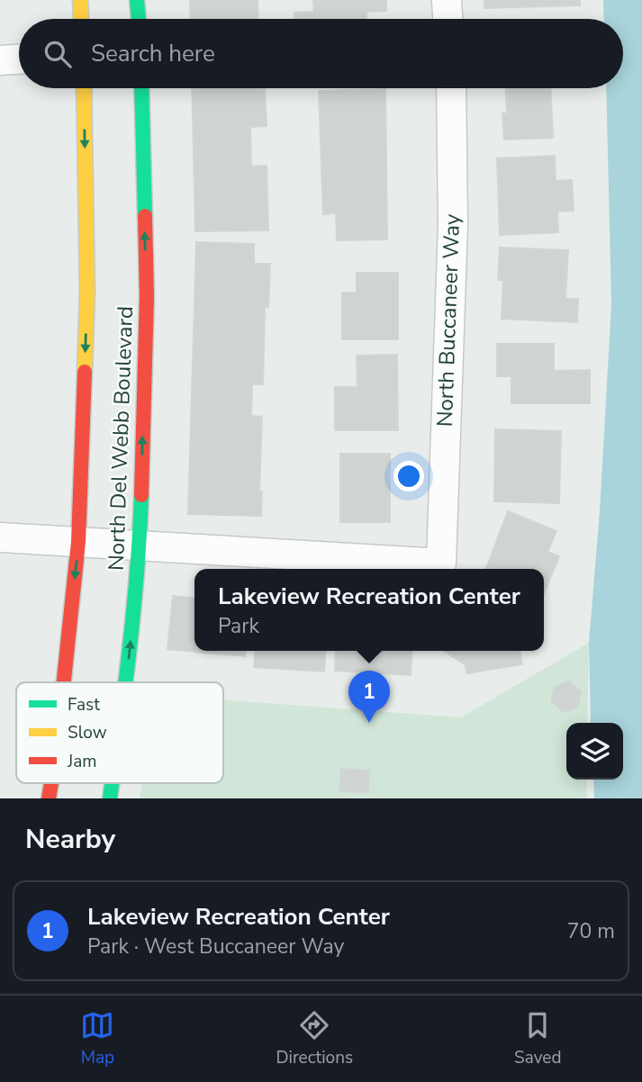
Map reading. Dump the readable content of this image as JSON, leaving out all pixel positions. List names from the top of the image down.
{
  "streets": {
    "street": ["North Buccaneer Way", "North Del Webb Boulevard"]
  },
  "crossings": [
    ["North Buccaneer Way", "North Del Webb Boulevard"]
  ],
  "legend": ["Fast", "Slow", "Jam"],
  "page": {
    "search": "Search here",
    "popup": ["Lakeview Recreation Center", "Park"],
    "pins": "1",
    "heading": "Nearby",
    "list": [
      {
        "mark": "1",
        "name": "Lakeview Recreation Center",
        "note": "Park · West Buccaneer Way",
        "value": "70 m"
      }
    ],
    "nav": ["Map", "Directions", "Saved"]
  }
}
